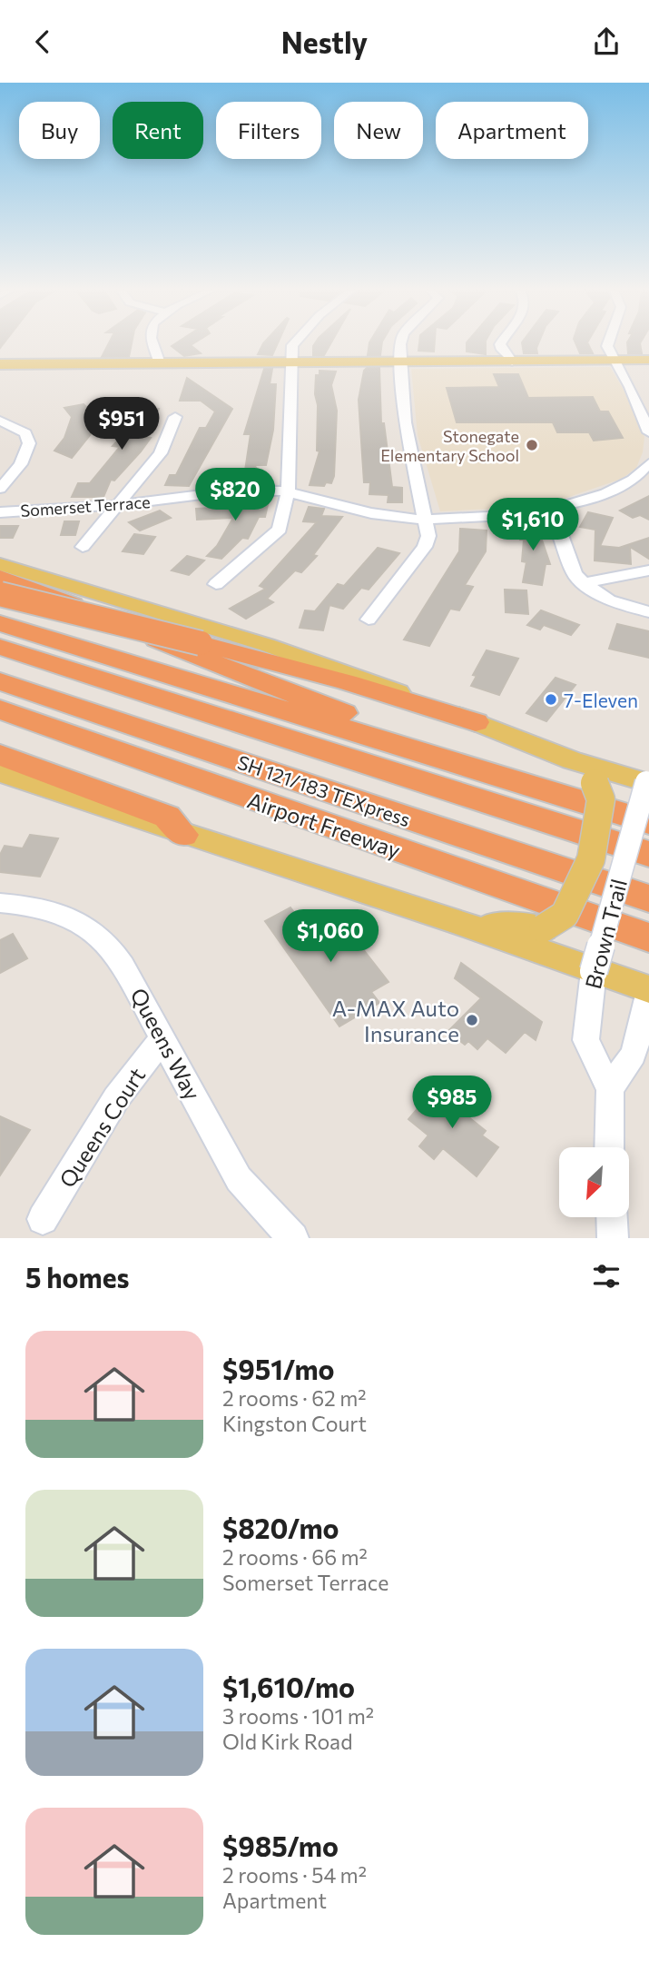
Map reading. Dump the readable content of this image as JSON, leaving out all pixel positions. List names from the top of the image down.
{
  "streets": {
    "highway": ["SH 121/183 TEXpress", "Airport Freeway"],
    "street": [
      "Somerset Terrace",
      "Brown Trail",
      "Queens Way",
      "Queens Court"
    ]
  },
  "crossings": [
    ["Queens Way", "Queens Court"]
  ],
  "places": ["Stonegate Elementary School", "7-Eleven", "A-MAX Auto Insurance"],
  "north": "bottom left",
  "page": {
    "header": "Nestly",
    "chip": [
      "Buy",
      "Rent",
      "Filters",
      "New",
      "Apartment"
    ],
    "price": [
      "$951",
      "$820",
      "$1,610",
      "$1,060",
      "$985"
    ],
    "heading": "5 homes",
    "list": [
      {
        "name": "$951/mo",
        "note": "2 rooms · 62 m² · Kingston Court"
      },
      {
        "name": "$820/mo",
        "note": "2 rooms · 66 m² · Somerset Terrace"
      },
      {
        "name": "$1,610/mo",
        "note": "3 rooms · 101 m² · Old Kirk Road"
      },
      {
        "name": "$985/mo",
        "note": "2 rooms · 54 m² · Apartment"
      }
    ]
  }
}
